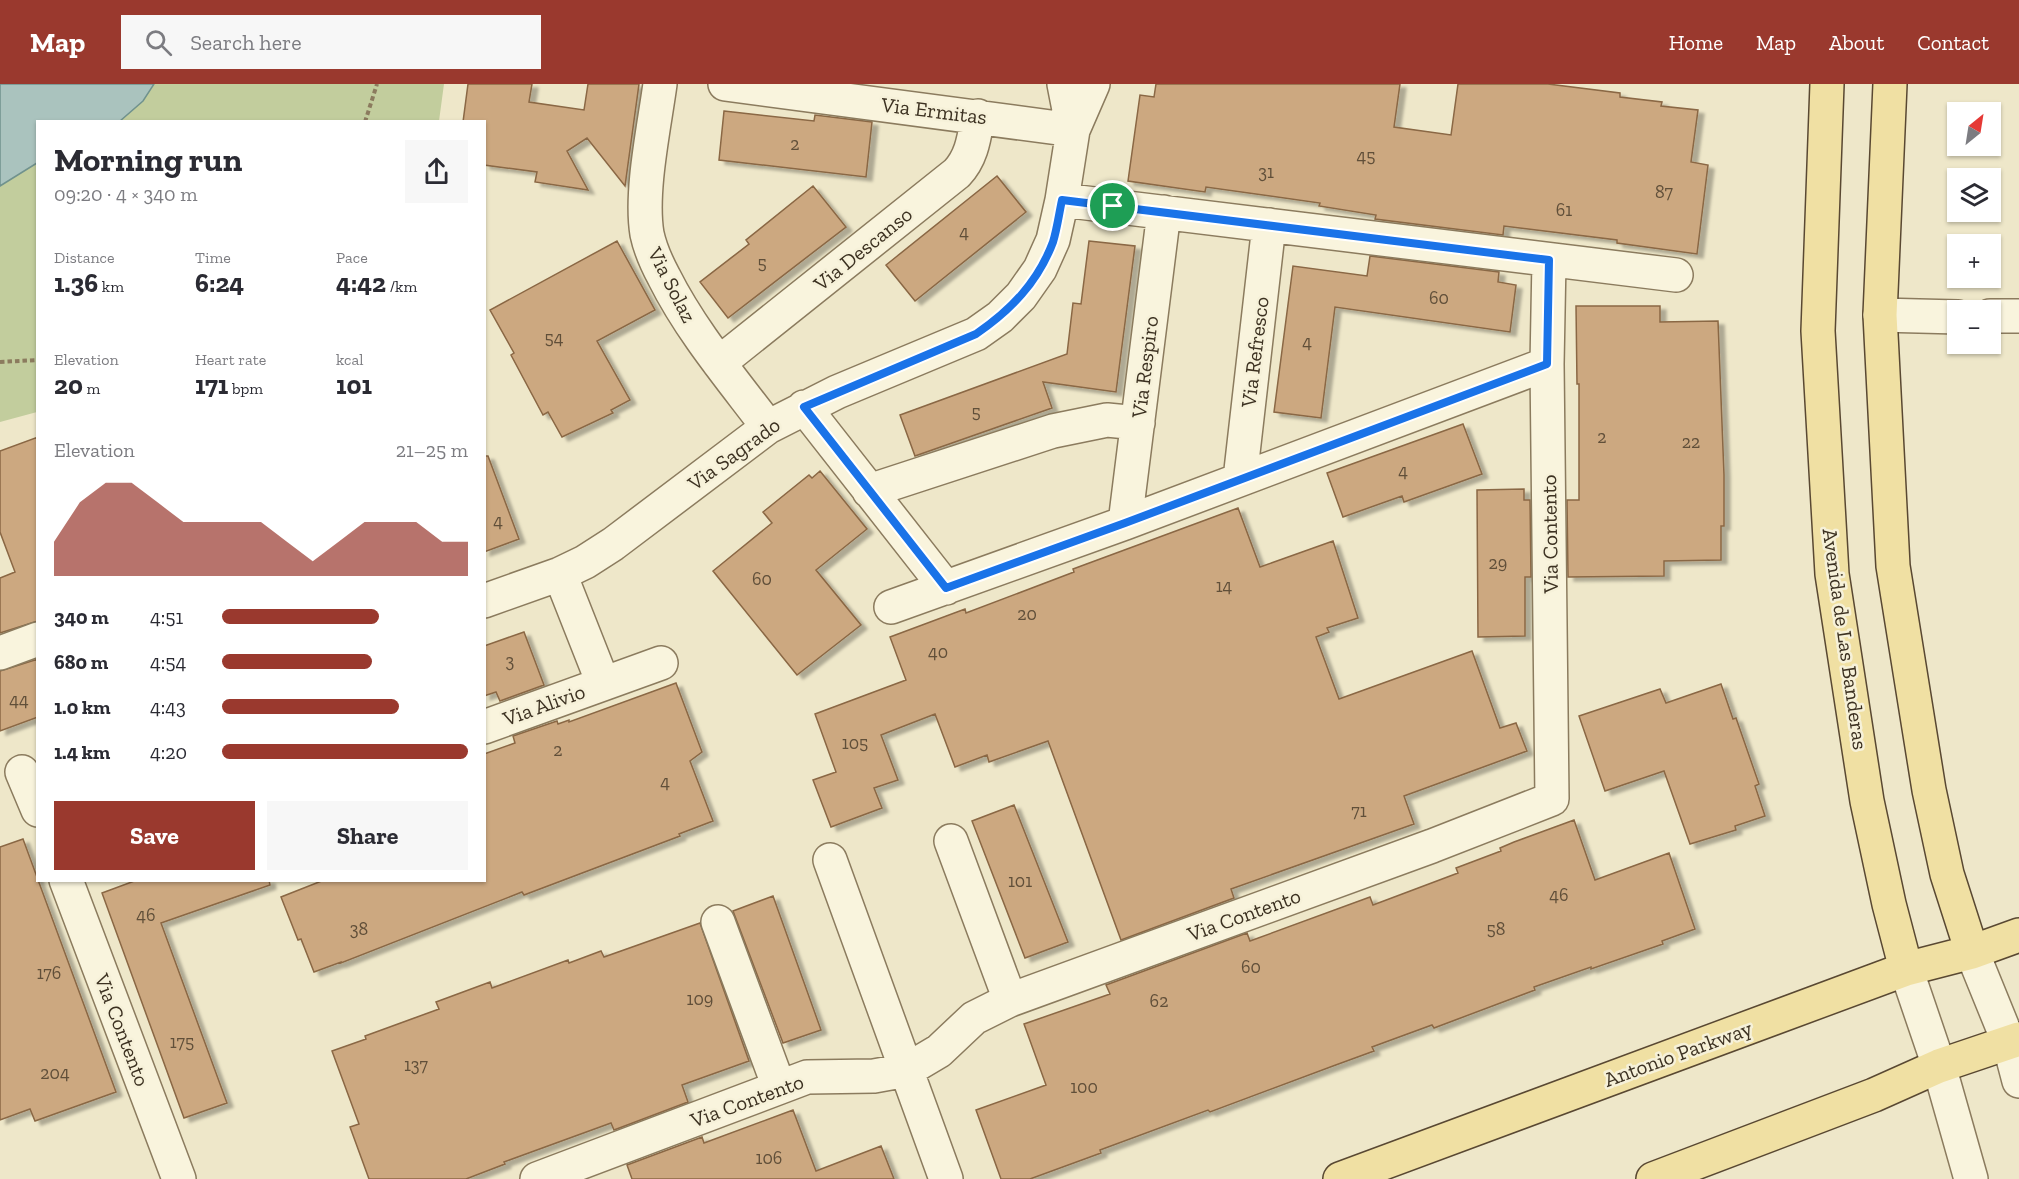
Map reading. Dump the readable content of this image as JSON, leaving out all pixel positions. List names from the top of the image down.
{
  "streets": {
    "main road": ["Avenida de Las Banderas", "Antonio Parkway"],
    "street": [
      "Via Ermitas",
      "Via Descanso",
      "Via Solaz",
      "Via Refresco",
      "Via Respiro",
      "Via Sagrado",
      "Via Contento",
      "Via Alivio"
    ]
  },
  "crossings": [
    ["Via Ermitas", "Via Descanso"],
    ["Via Ermitas", "Via Sagrado"],
    ["Via Descanso", "Via Solaz"],
    ["Via Solaz", "Via Sagrado"],
    ["Via Sagrado", "Via Alivio"],
    ["Avenida de Las Banderas", "Antonio Parkway"]
  ],
  "house_numbers": [
    "2",
    "45",
    "31",
    "87",
    "61",
    "4",
    "5",
    "60",
    "54",
    "4",
    "5",
    "2",
    "22",
    "4",
    "4",
    "29",
    "60",
    "14",
    "20",
    "40",
    "3",
    "44",
    "105",
    "2",
    "4",
    "71",
    "101",
    "46",
    "46",
    "38",
    "58",
    "60",
    "176",
    "109",
    "62",
    "175",
    "137",
    "204",
    "100",
    "106"
  ],
  "north": "top right",
  "page": {
    "header": "Map",
    "search": "Search here",
    "nav": [
      "Home",
      "Map",
      "About",
      "Contact"
    ],
    "map_buttons": ["+", "−"],
    "heading": ["Morning run", "09:20 · 4 × 340 m"],
    "stats": [
      ["Distance", "1.36 km"],
      ["Time", "6:24"],
      ["Pace", "4:42 /km"],
      ["Elevation", "20 m"],
      ["Heart rate", "171 bpm"],
      ["kcal", "101"]
    ],
    "chart": ["Elevation", "21–25 m"],
    "list": [
      {
        "name": "340 m",
        "note": "4:51"
      },
      {
        "name": "680 m",
        "note": "4:54"
      },
      {
        "name": "1.0 km",
        "note": "4:43"
      },
      {
        "name": "1.4 km",
        "note": "4:20"
      }
    ],
    "buttons": ["Save", "Share"]
  }
}
